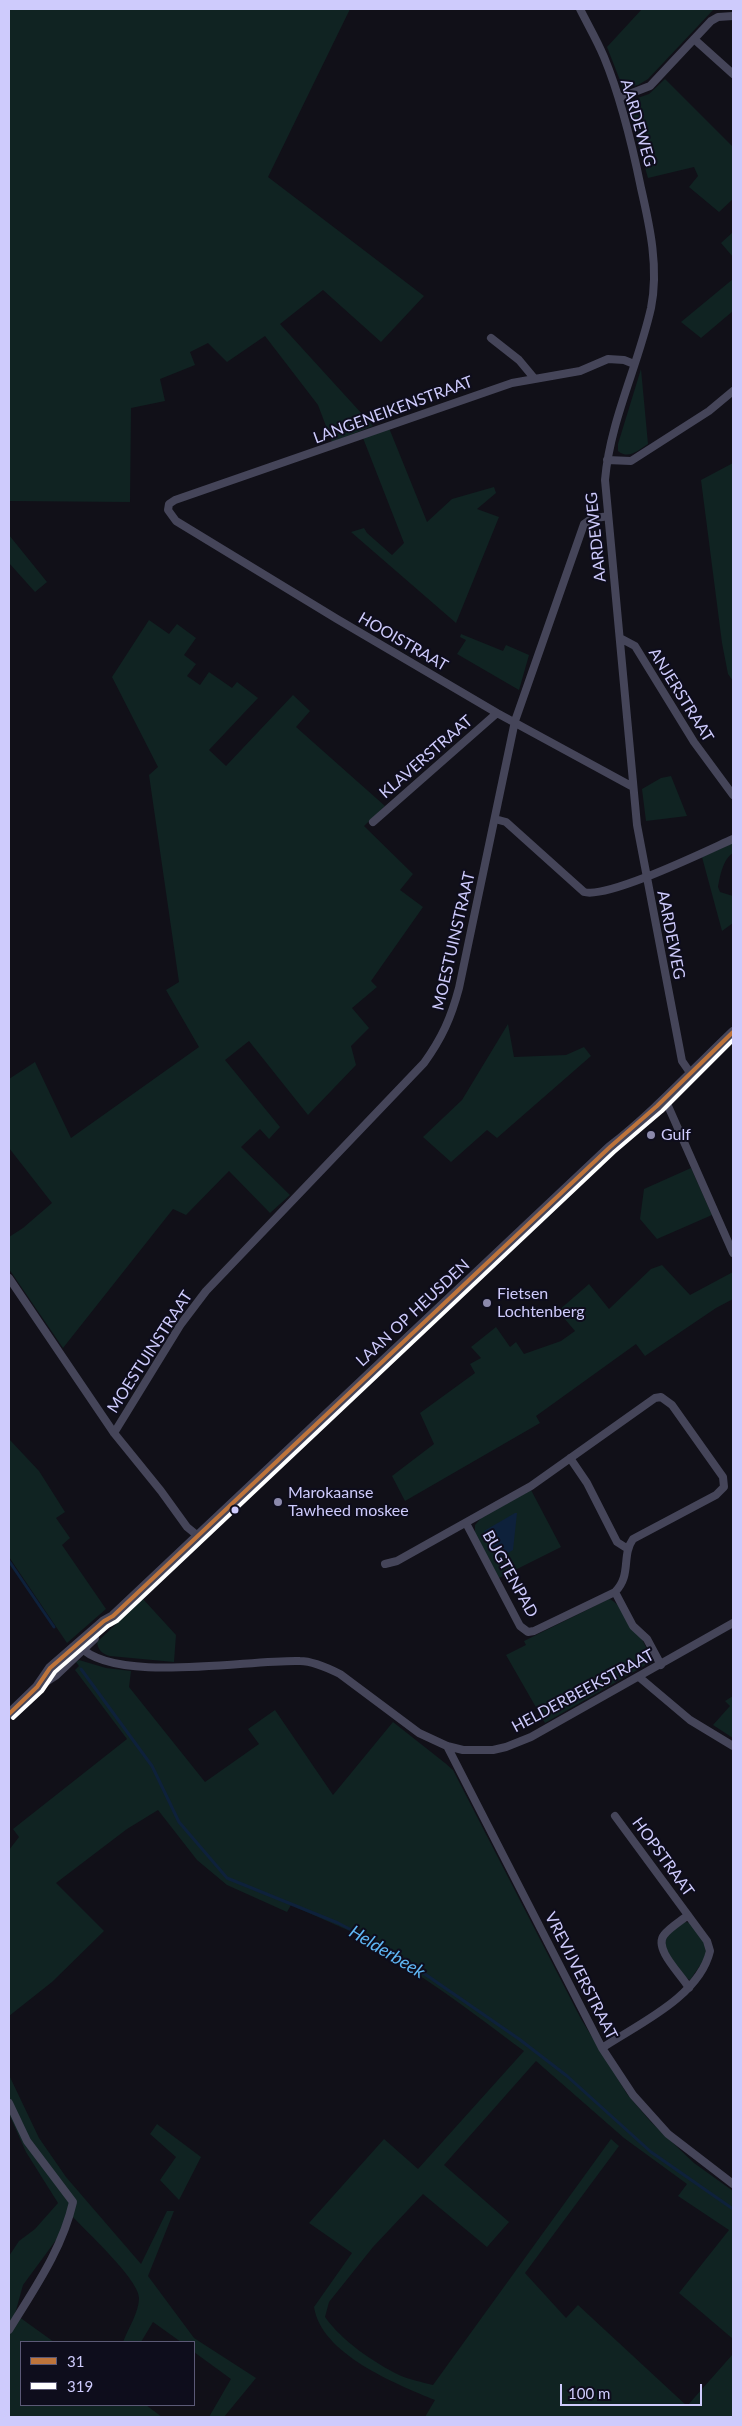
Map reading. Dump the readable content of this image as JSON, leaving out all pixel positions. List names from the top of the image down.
{
  "streets": {
    "street": [
      "AARDEWEG",
      "LANGENEIKENSTRAAT",
      "HOOISTRAAT",
      "ANJERSTRAAT",
      "KLAVERSTRAAT",
      "MOESTUINSTRAAT",
      "LAAN OP HEUSDEN",
      "BUGTENPAD",
      "HELDERBEEKSTRAAT",
      "HOPSTRAAT",
      "VREVIJVERSTRAAT"
    ]
  },
  "crossings": [
    ["AARDEWEG", "LANGENEIKENSTRAAT"],
    ["AARDEWEG", "HOOISTRAAT"],
    ["AARDEWEG", "ANJERSTRAAT"],
    ["AARDEWEG", "MOESTUINSTRAAT"],
    ["AARDEWEG", "LAAN OP HEUSDEN"],
    ["LANGENEIKENSTRAAT", "HOOISTRAAT"],
    ["HOOISTRAAT", "KLAVERSTRAAT"],
    ["HOOISTRAAT", "MOESTUINSTRAAT"],
    ["LAAN OP HEUSDEN", "HELDERBEEKSTRAAT"],
    ["HELDERBEEKSTRAAT", "VREVIJVERSTRAAT"],
    ["HOPSTRAAT", "VREVIJVERSTRAAT"]
  ],
  "water": ["Helderbeek"],
  "places": ["Gulf", "Fietsen Lochtenberg", "Marokaanse Tawheed moskee"],
  "lines": ["transit line 31", "transit line 319"],
  "legend": ["31", "319"],
  "scale_bar": "100 m"
}
